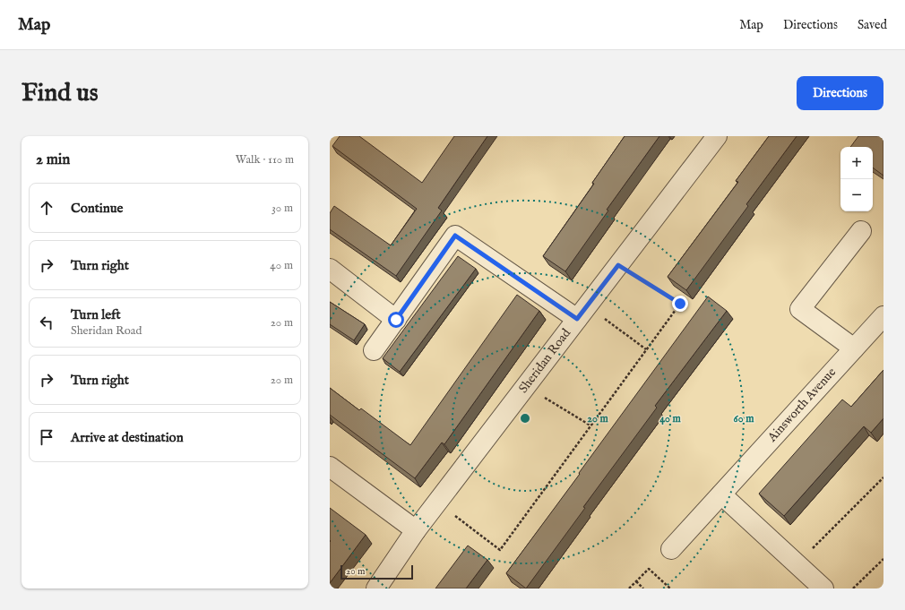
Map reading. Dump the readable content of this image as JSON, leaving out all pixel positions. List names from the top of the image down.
{
  "streets": {
    "street": ["Sheridan Road", "Ainsworth Avenue"]
  },
  "scale_bar": "20 m",
  "page": {
    "header": "Map",
    "nav": ["Map", "Directions", "Saved"],
    "buttons": "Directions",
    "title": "Find us",
    "heading": ["2 min", "Walk · 110 m"],
    "map_buttons": ["+", "−"],
    "list": [
      ["Continue", "30 m"],
      ["Turn right", "40 m"],
      ["Turn left", "Sheridan Road", "20 m"],
      ["Turn right", "20 m"],
      "Arrive at destination"
    ],
    "scale": "20 m"
  },
  "rings": ["20 m", "40 m", "60 m"]
}
